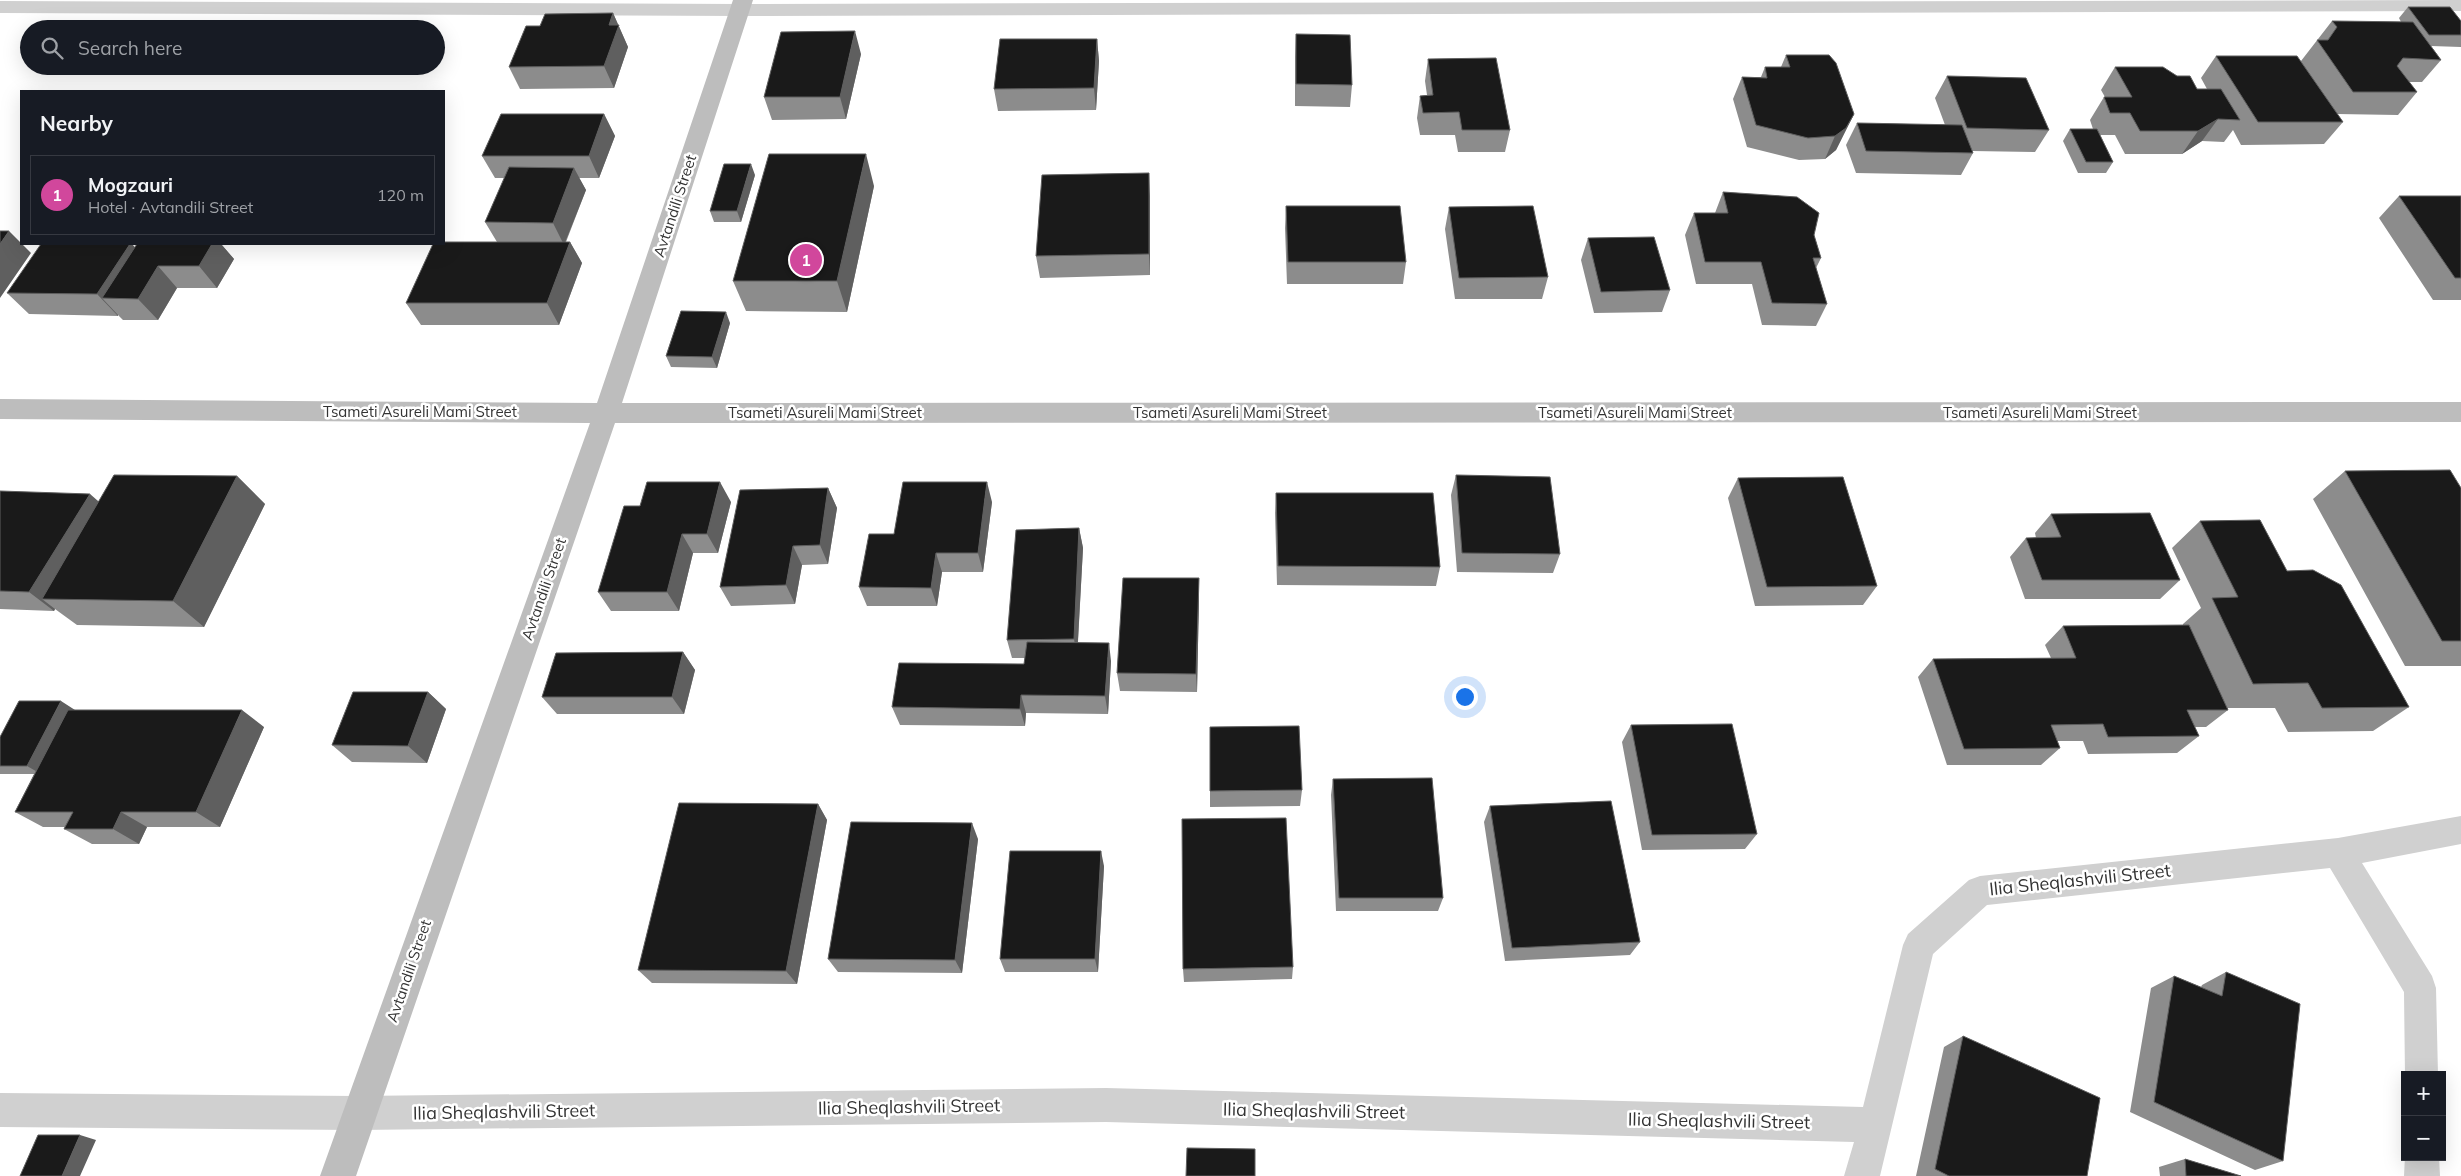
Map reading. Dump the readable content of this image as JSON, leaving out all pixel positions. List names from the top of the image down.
{
  "streets": {
    "street": ["Avtandili Street", "Tsameti Asureli Mami Street", "Ilia Sheqlashvili Street"]
  },
  "crossings": [
    ["Avtandili Street", "Tsameti Asureli Mami Street"],
    ["Avtandili Street", "Ilia Sheqlashvili Street"]
  ],
  "page": {
    "search": "Search here",
    "heading": "Nearby",
    "list": [
      {
        "mark": "1",
        "name": "Mogzauri",
        "note": "Hotel · Avtandili Street",
        "value": "120 m"
      }
    ],
    "pins": "1",
    "map_buttons": ["+", "−"]
  }
}
